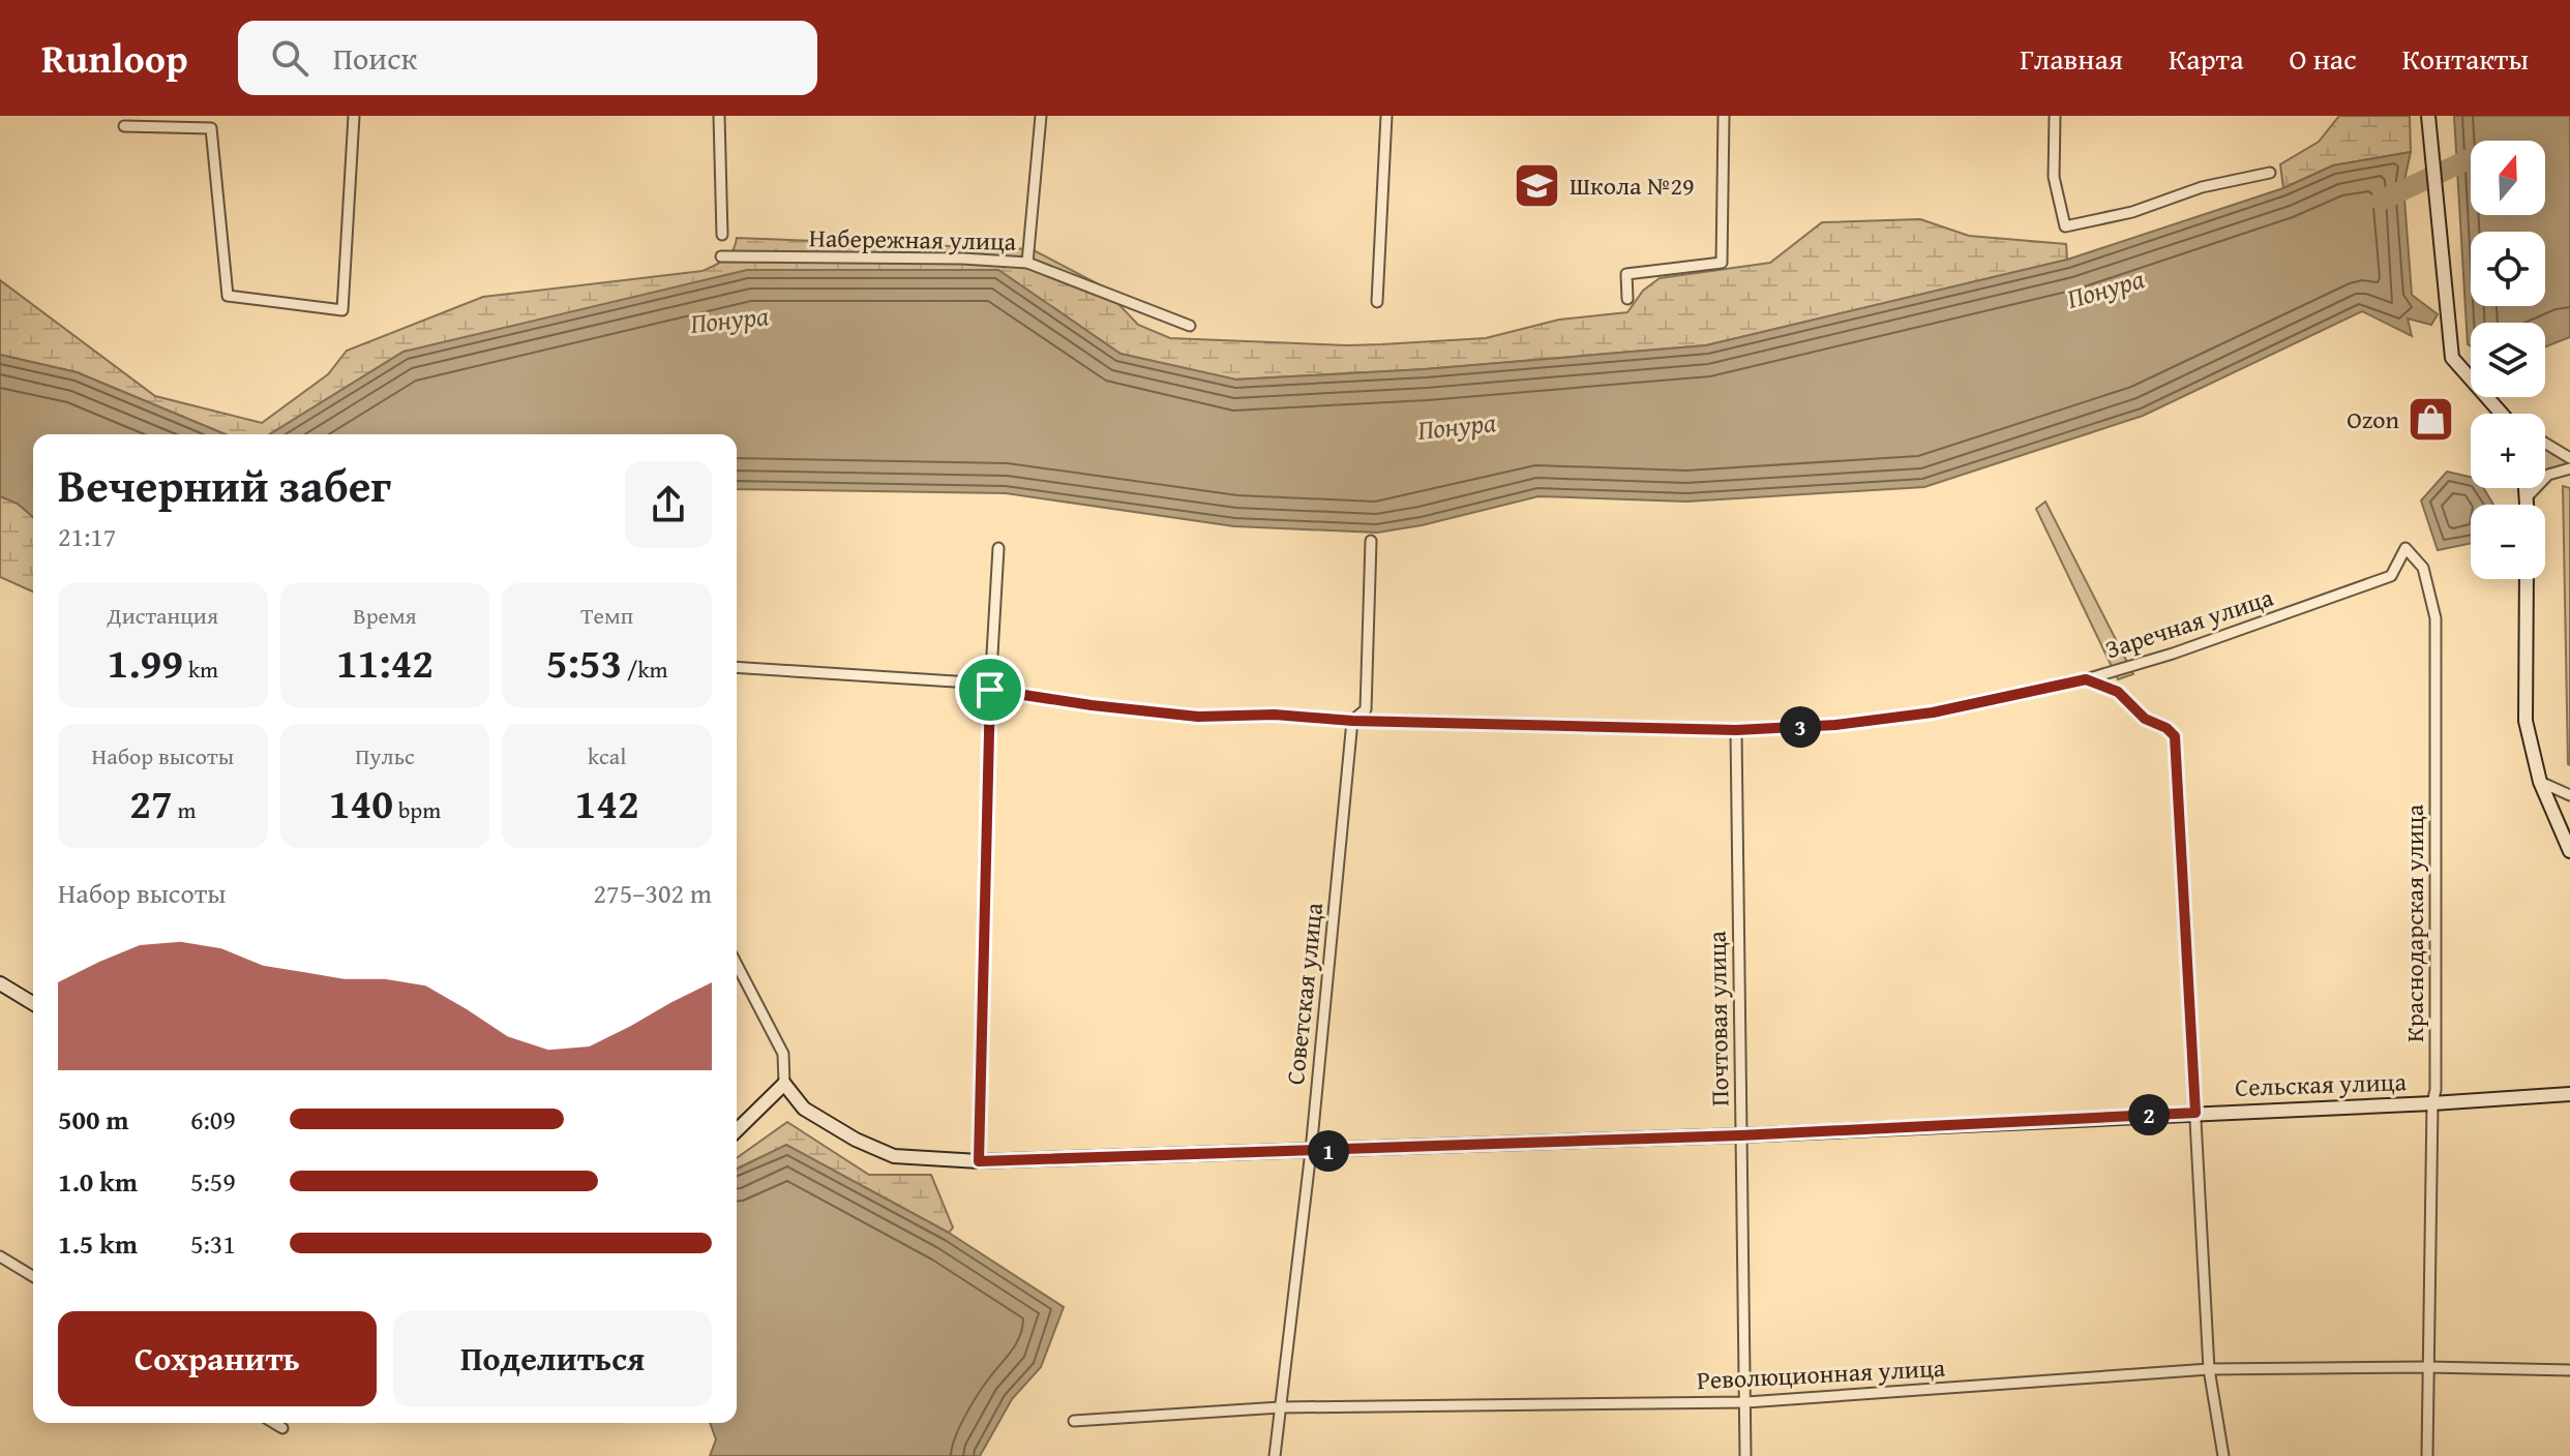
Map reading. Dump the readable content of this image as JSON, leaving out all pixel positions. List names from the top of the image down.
{
  "streets": {
    "street": [
      "Набережная улица",
      "Заречная улица",
      "Краснодарская улица",
      "Советская улица",
      "Почтовая улица",
      "Сельская улица",
      "Революционная улица"
    ]
  },
  "crossings": [
    ["Заречная улица", "Краснодарская улица"],
    ["Заречная улица", "Советская улица"],
    ["Заречная улица", "Почтовая улица"],
    ["Краснодарская улица", "Сельская улица"],
    ["Краснодарская улица", "Революционная улица"],
    ["Советская улица", "Сельская улица"],
    ["Советская улица", "Революционная улица"],
    ["Почтовая улица", "Сельская улица"],
    ["Почтовая улица", "Революционная улица"]
  ],
  "water": ["Понура"],
  "places": {
    "school or university": ["Школа №29"],
    "shop": ["Ozon"]
  },
  "north": "top",
  "page": {
    "header": "Runloop",
    "search": "Поиск",
    "nav": [
      "Главная",
      "Карта",
      "О нас",
      "Контакты"
    ],
    "map_buttons": ["+", "−"],
    "heading": ["Вечерний забег", "21:17"],
    "stats": [
      ["Дистанция", "1.99 km"],
      ["Время", "11:42"],
      ["Темп", "5:53 /km"],
      ["Набор высоты", "27 m"],
      ["Пульс", "140 bpm"],
      ["kcal", "142"]
    ],
    "pins": ["3", "2", "1"],
    "chart": ["Набор высоты", "275–302 m"],
    "list": [
      {
        "name": "500 m",
        "note": "6:09"
      },
      {
        "name": "1.0 km",
        "note": "5:59"
      },
      {
        "name": "1.5 km",
        "note": "5:31"
      }
    ],
    "buttons": ["Сохранить", "Поделиться"]
  }
}
